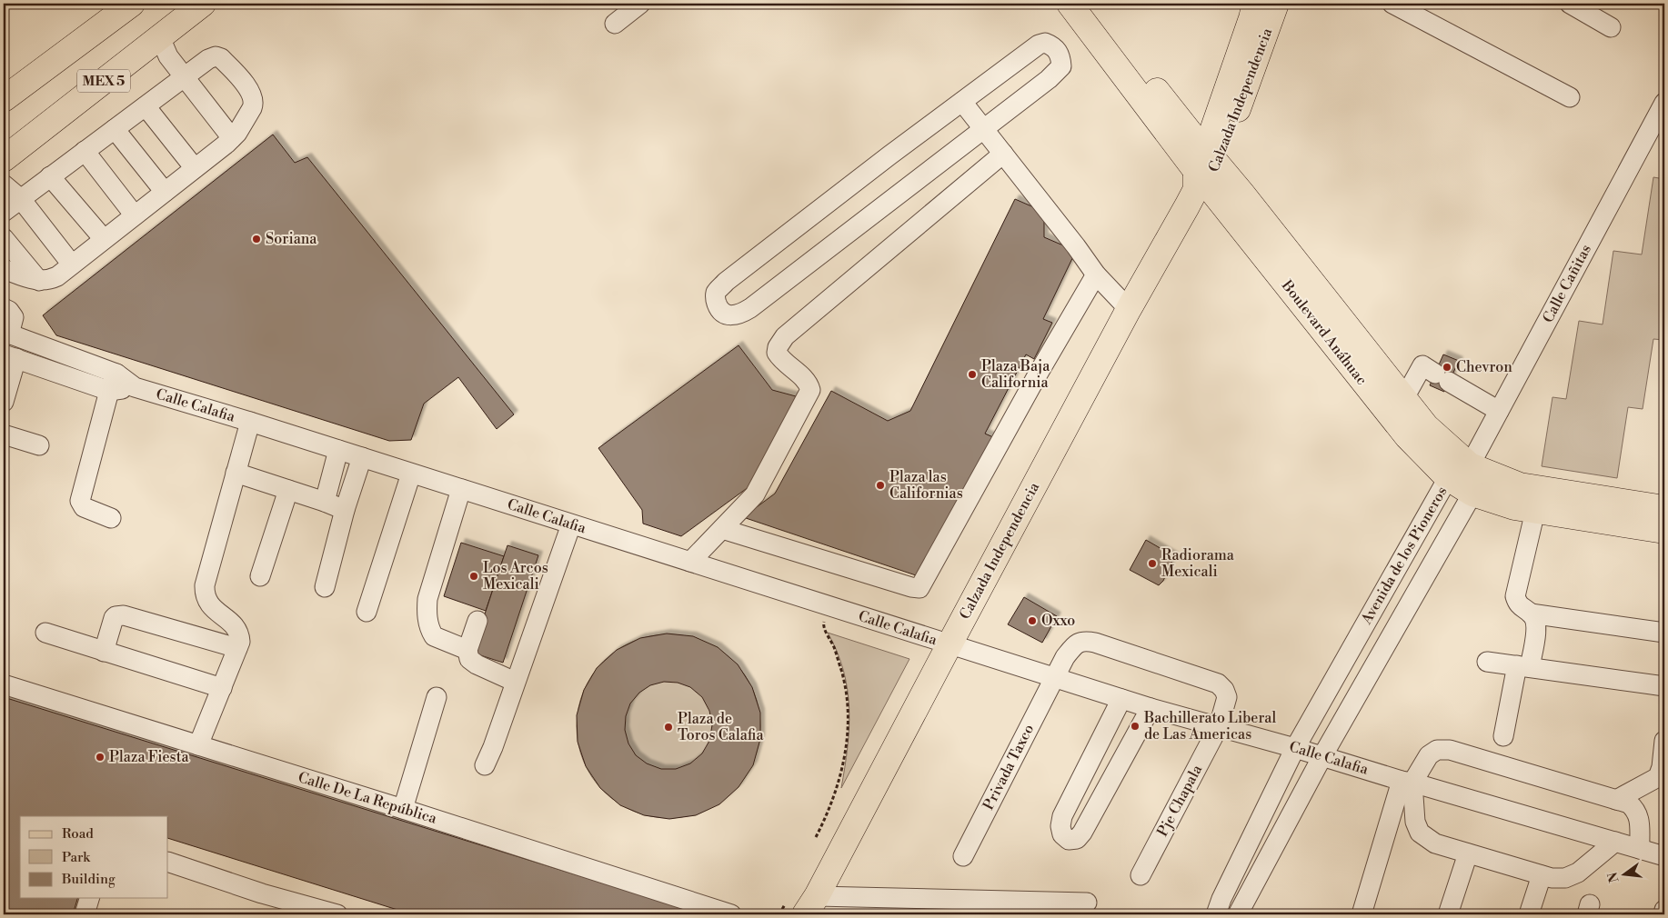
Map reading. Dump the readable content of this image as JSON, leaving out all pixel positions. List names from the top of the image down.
{
  "streets": {
    "main road": ["MEX 5", "Calzada Independencia", "Boulevard Anáhuac"],
    "street": [
      "Calle Cañitas",
      "Calle Calafia",
      "Avenida de los Pioneros",
      "Privada Taxco",
      "Calle De La República",
      "Pje Chapala"
    ]
  },
  "crossings": [
    ["Calzada Independencia", "Boulevard Anáhuac"],
    ["Calzada Independencia", "Calle Calafia"],
    ["Calle Cañitas", "Boulevard Anáhuac"],
    ["Calle Cañitas", "Avenida de los Pioneros"],
    ["Boulevard Anáhuac", "Avenida de los Pioneros"],
    ["Calle Calafia", "Avenida de los Pioneros"],
    ["Calle Calafia", "Privada Taxco"],
    ["Calle Calafia", "Pje Chapala"],
    ["Privada Taxco", "Pje Chapala"]
  ],
  "places": [
    "Soriana",
    "Chevron",
    "Plaza Baja California",
    "Plaza las Californias",
    "Radiorama Mexicali",
    "Los Arcos Mexicali",
    "Oxxo",
    "Bachillerato Liberal de Las Americas",
    "Plaza de Toros Calafia",
    "Plaza Fiesta"
  ],
  "legend": ["Road", "Park", "Building"],
  "north": "left"
}
